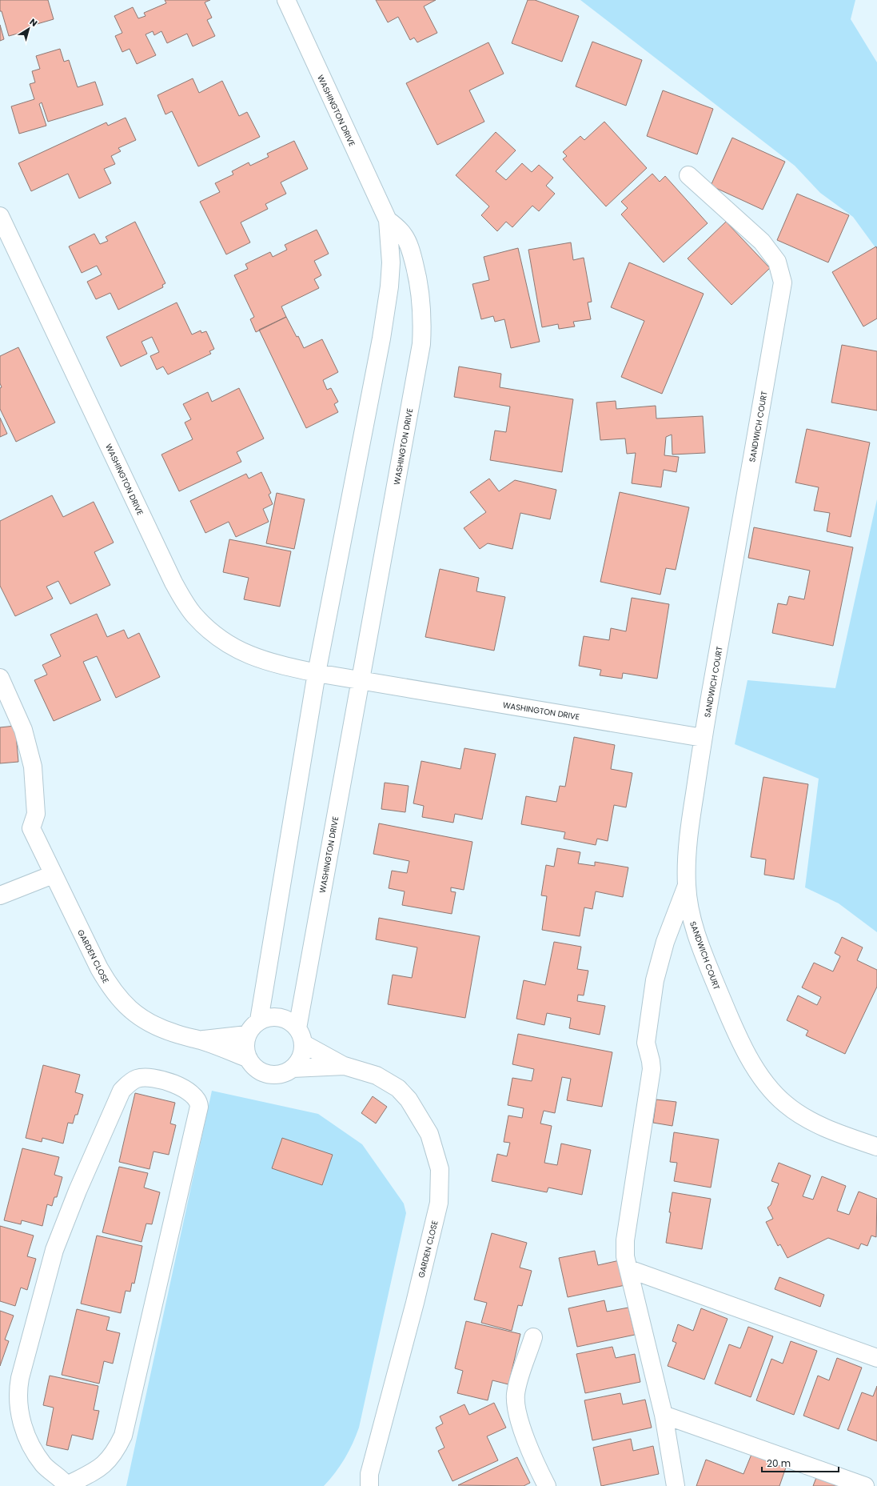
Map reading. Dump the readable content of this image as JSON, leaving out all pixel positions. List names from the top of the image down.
{
  "streets": {
    "street": ["WASHINGTON DRIVE", "SANDWICH COURT", "GARDEN CLOSE"]
  },
  "crossings": [
    ["WASHINGTON DRIVE", "SANDWICH COURT"],
    ["WASHINGTON DRIVE", "GARDEN CLOSE"]
  ],
  "scale_bar": "20 m",
  "north": "top right"
}
